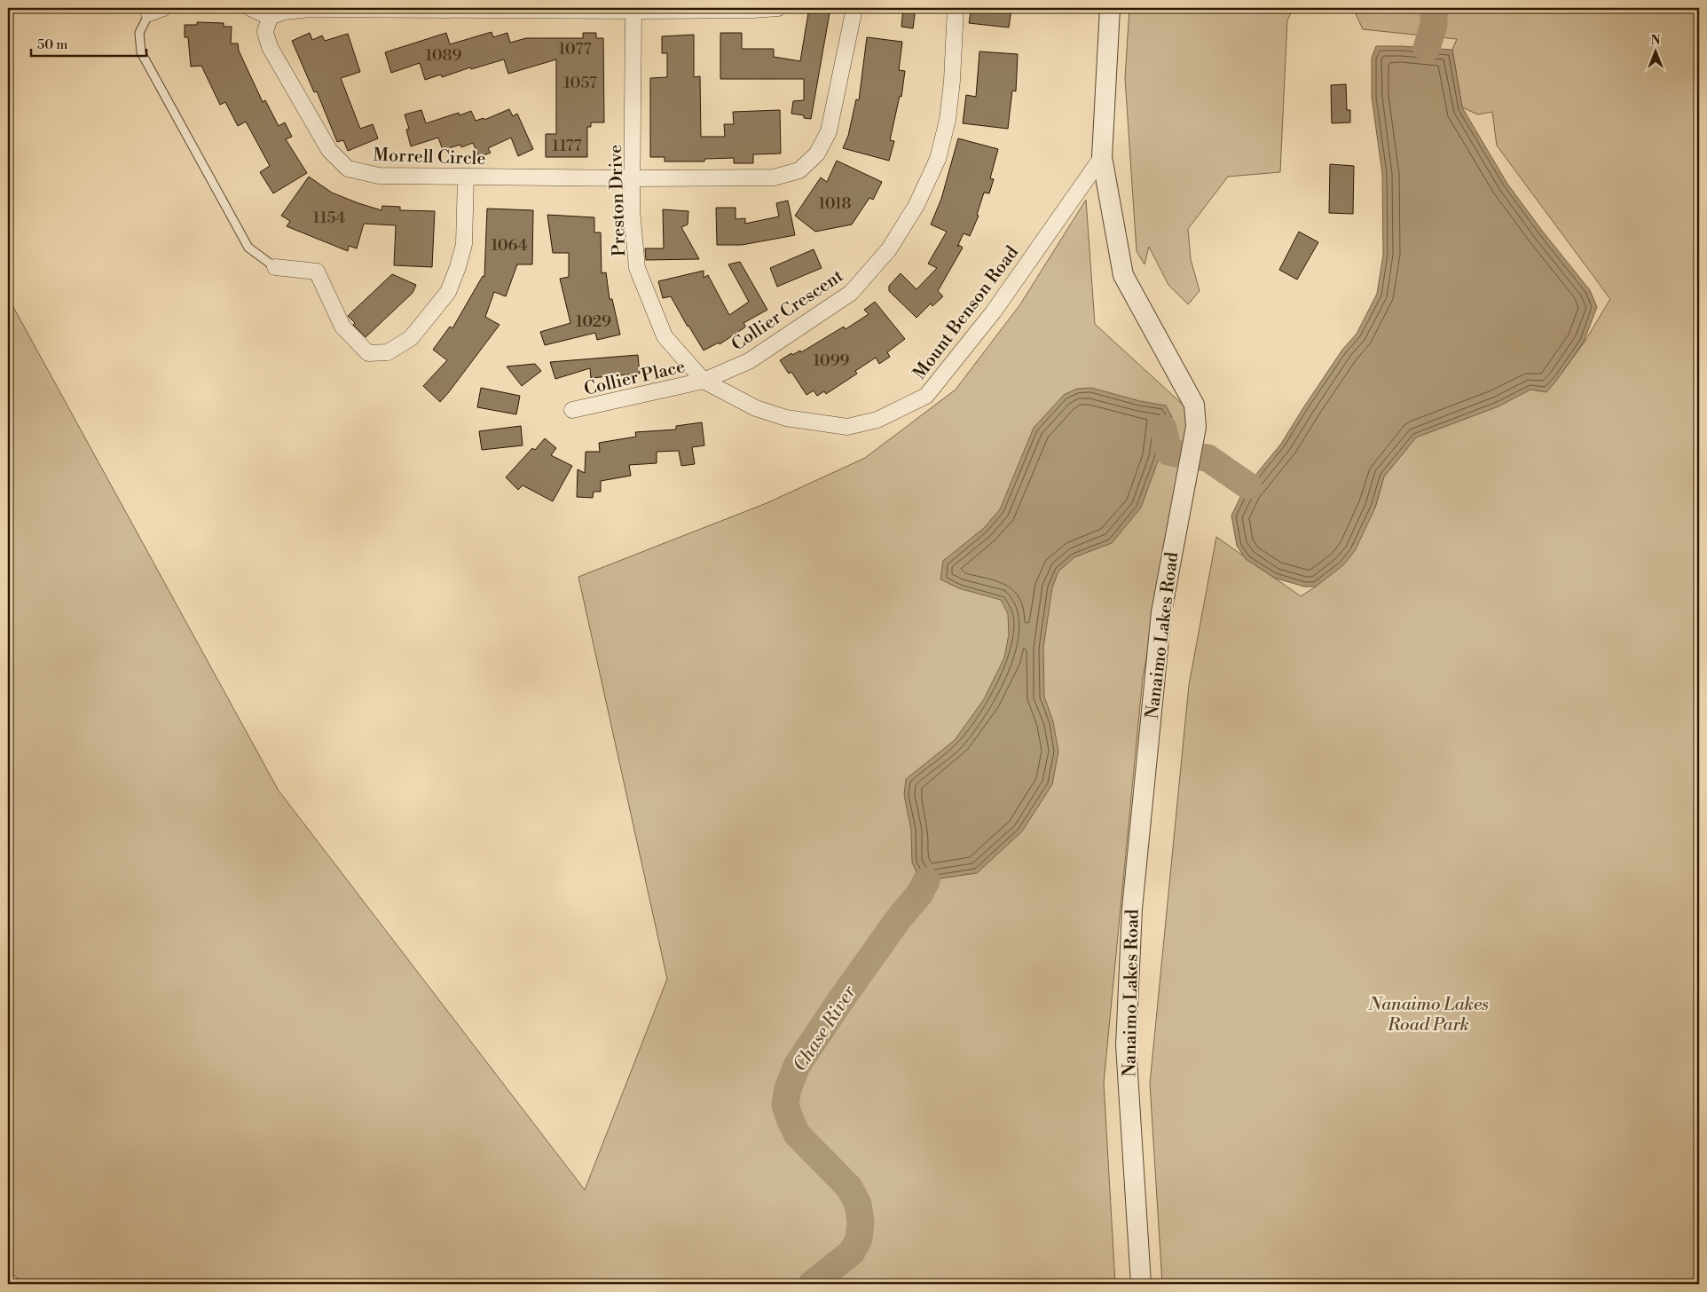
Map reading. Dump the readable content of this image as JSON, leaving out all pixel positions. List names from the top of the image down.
{
  "streets": {
    "street": [
      "Morrell Circle",
      "Preston Drive",
      "Collier Crescent",
      "Mount Benson Road",
      "Collier Place",
      "Nanaimo Lakes Road"
    ]
  },
  "crossings": [
    ["Morrell Circle", "Preston Drive"],
    ["Preston Drive", "Collier Crescent"],
    ["Preston Drive", "Mount Benson Road"],
    ["Preston Drive", "Collier Place"],
    ["Collier Crescent", "Collier Place"],
    ["Mount Benson Road", "Nanaimo Lakes Road"]
  ],
  "water": ["Chase River"],
  "parks": ["Nanaimo Lakes Road Park"],
  "house_numbers": [
    "1077",
    "1089",
    "1057",
    "1177",
    "1018",
    "1154",
    "1064",
    "1029",
    "1099"
  ],
  "scale_bar": "50 m",
  "north": "top"
}
